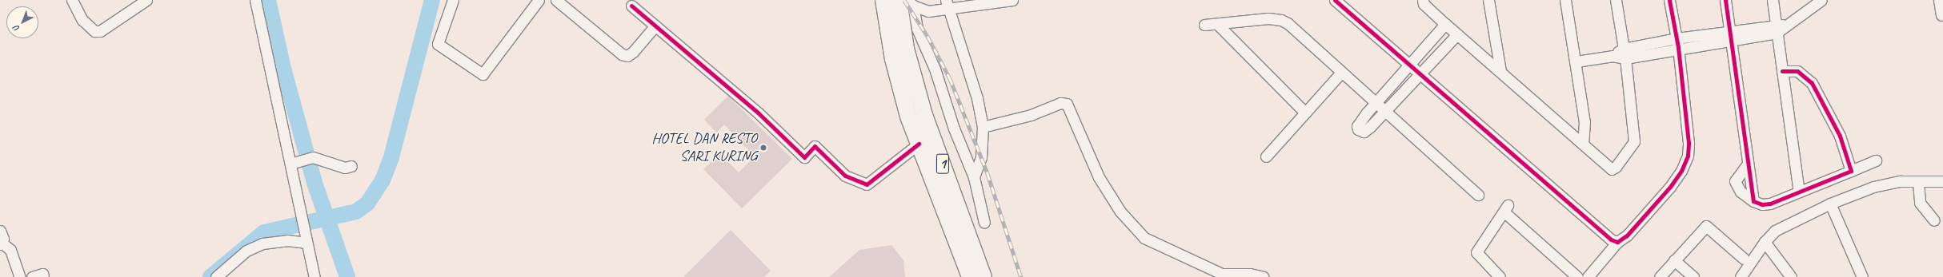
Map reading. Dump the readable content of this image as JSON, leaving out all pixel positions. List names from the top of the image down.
{
  "streets": {
    "highway": ["1"]
  },
  "places": ["HOTEL DAN RESTO SARI KURING"],
  "north": "bottom left"
}
